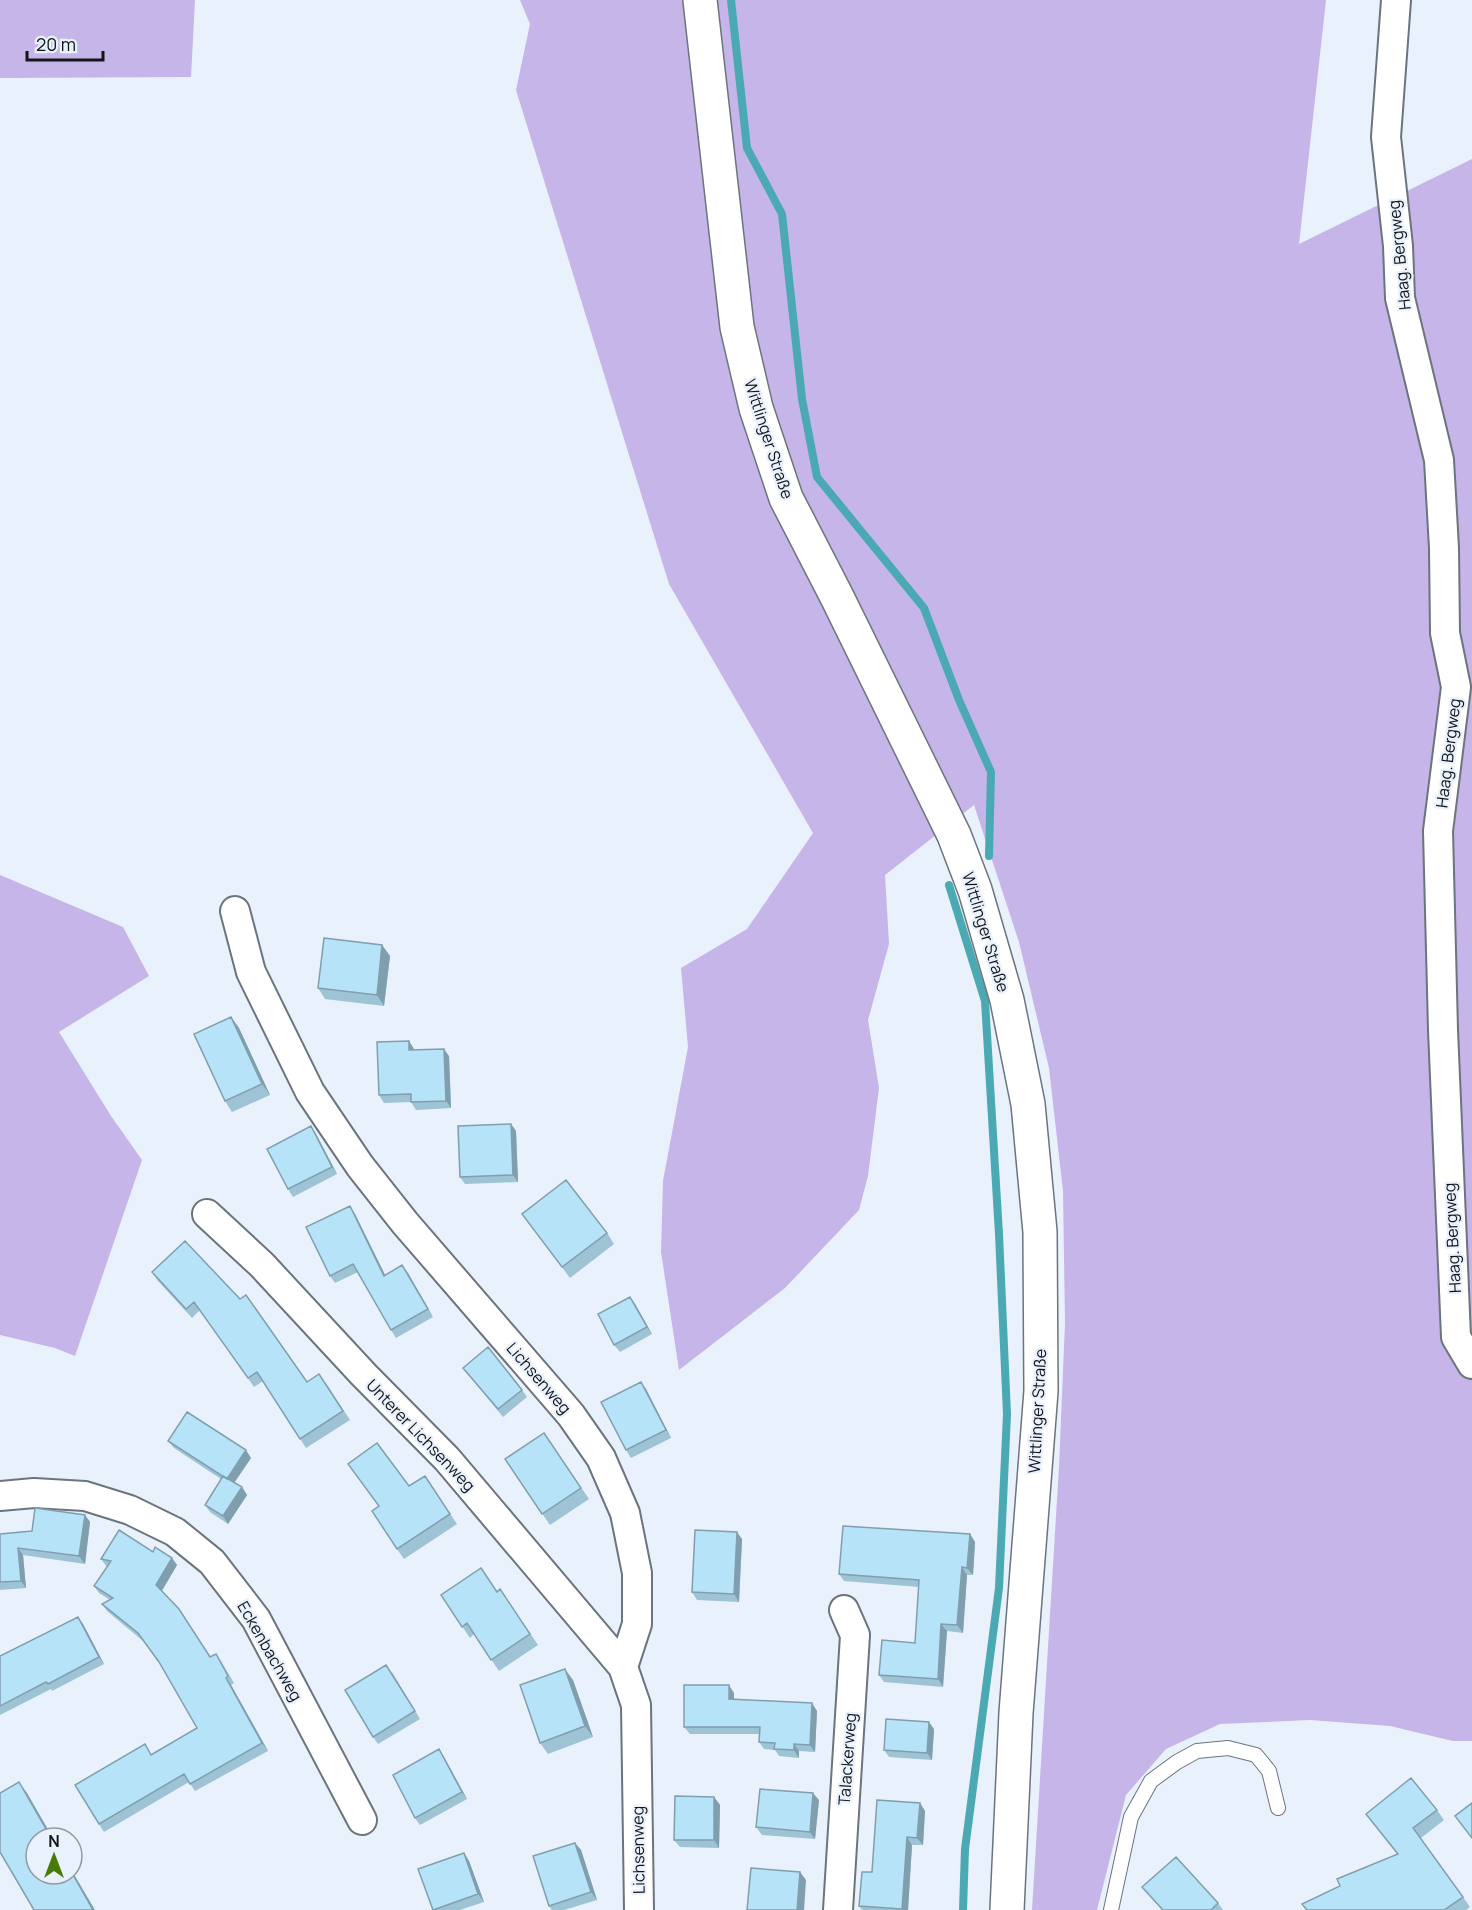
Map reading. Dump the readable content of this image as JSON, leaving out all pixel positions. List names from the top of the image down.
{
  "streets": {
    "street": [
      "Haag. Bergweg",
      "Wittlinger Straße",
      "Lichsenweg",
      "Unterer Lichsenweg",
      "Eckenbachweg",
      "Talackerweg"
    ]
  },
  "crossings": [
    ["Lichsenweg", "Unterer Lichsenweg"]
  ],
  "scale_bar": "20 m",
  "north": "top"
}
